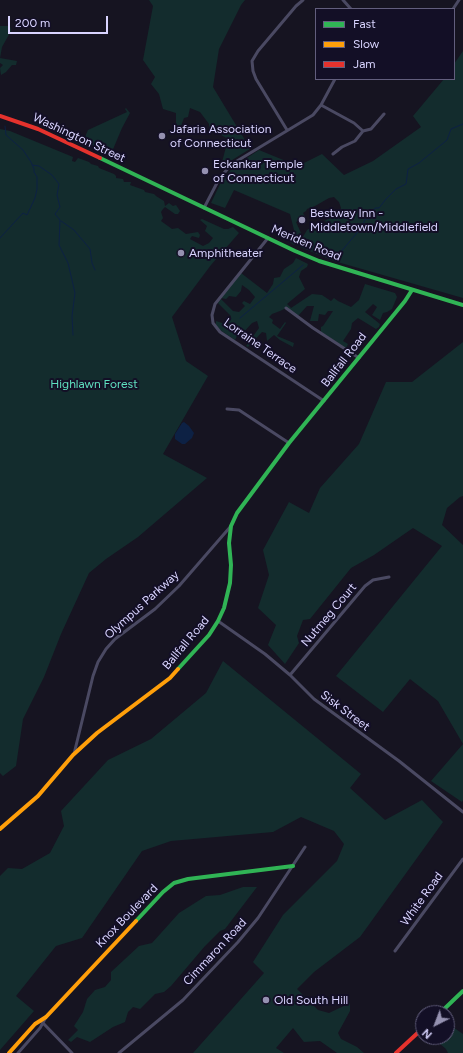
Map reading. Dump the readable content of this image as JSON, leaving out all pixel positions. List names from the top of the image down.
{
  "streets": {
    "main road": [
      "Washington Street",
      "Meriden Road",
      "Ballfall Road",
      "Knox Boulevard"
    ],
    "street": [
      "Lorraine Terrace",
      "Olympus Parkway",
      "Nutmeg Court",
      "Sisk Street",
      "White Road",
      "Cimmaron Road"
    ]
  },
  "crossings": [
    ["Washington Street", "Meriden Road"],
    ["Meriden Road", "Lorraine Terrace"],
    ["Meriden Road", "Ballfall Road"],
    ["Lorraine Terrace", "Ballfall Road"],
    ["Ballfall Road", "Olympus Parkway"],
    ["Ballfall Road", "Sisk Street"],
    ["Nutmeg Court", "Sisk Street"],
    ["Knox Boulevard", "Cimmaron Road"]
  ],
  "parks": ["Highlawn Forest"],
  "places": [
    "Jafaria Association of Connecticut",
    "Eckankar Temple of Connecticut",
    "Bestway Inn - Middletown/Middlefield",
    "Amphitheater",
    "Old South Hill"
  ],
  "legend": ["Fast", "Slow", "Jam"],
  "scale_bar": "200 m",
  "north": "bottom left"
}
